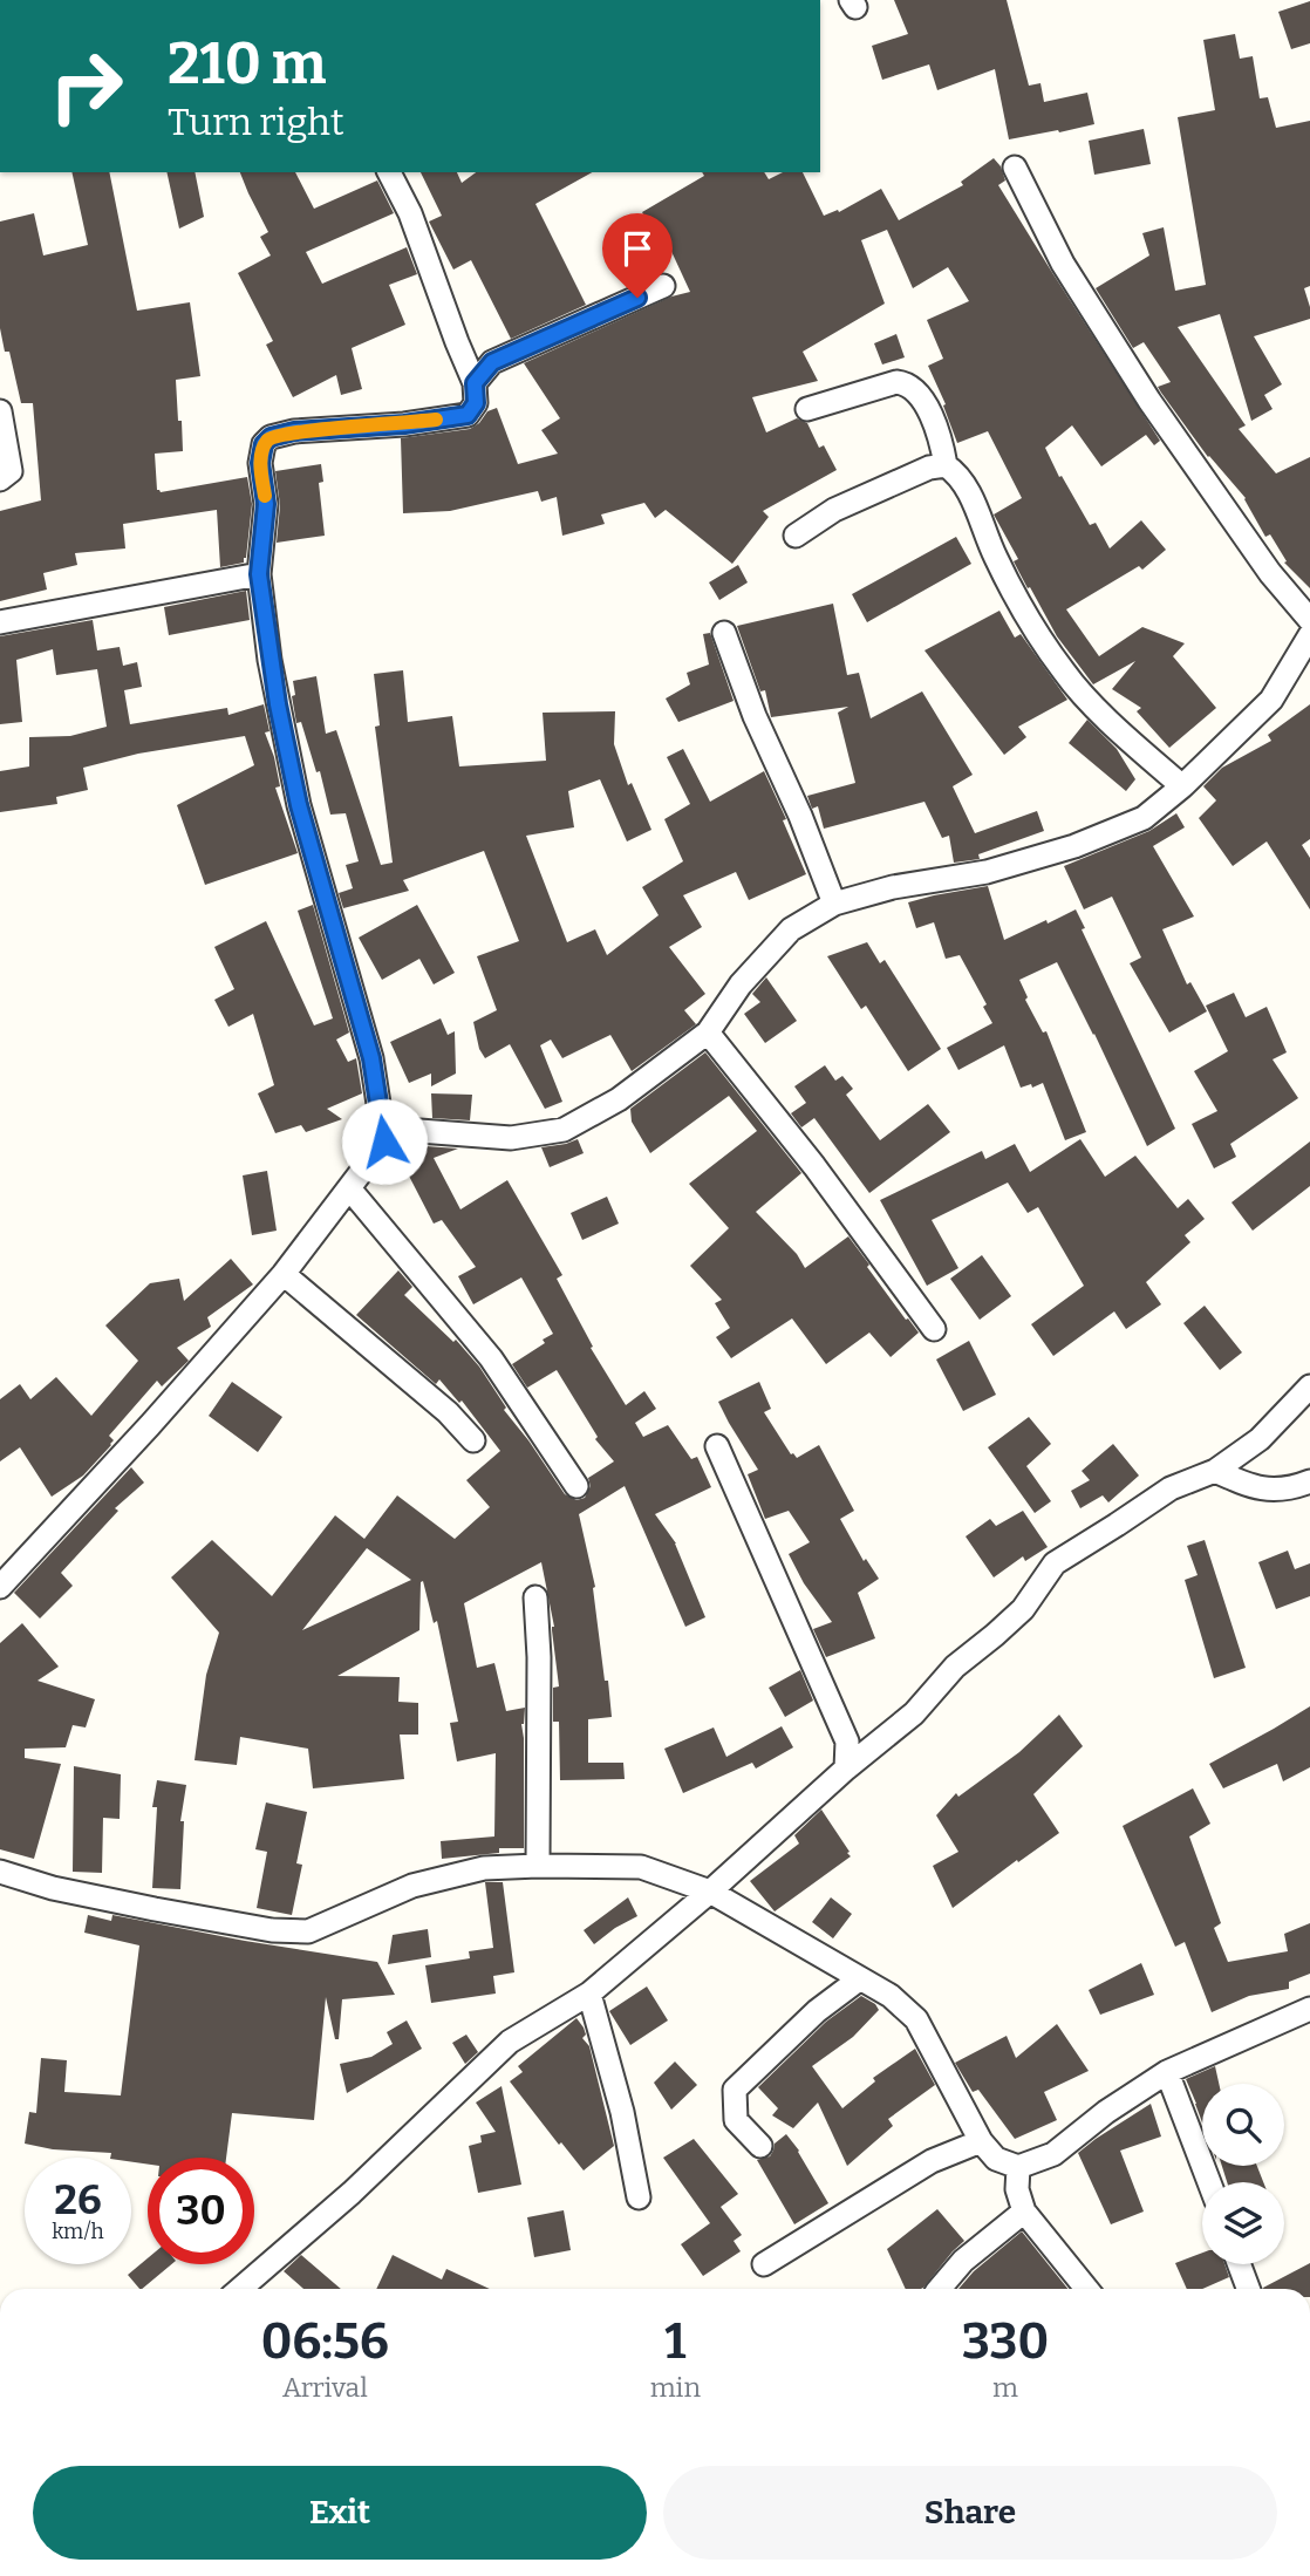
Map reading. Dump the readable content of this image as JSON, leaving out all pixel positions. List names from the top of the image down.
{
  "page": {
    "turn": ["210 m", "Turn right"],
    "speed": "26 km/h",
    "limit": "30",
    "eta": [
      "06:56",
      "Arrival",
      "1",
      "min",
      "330",
      "m"
    ],
    "buttons": ["Exit", "Share"]
  }
}
